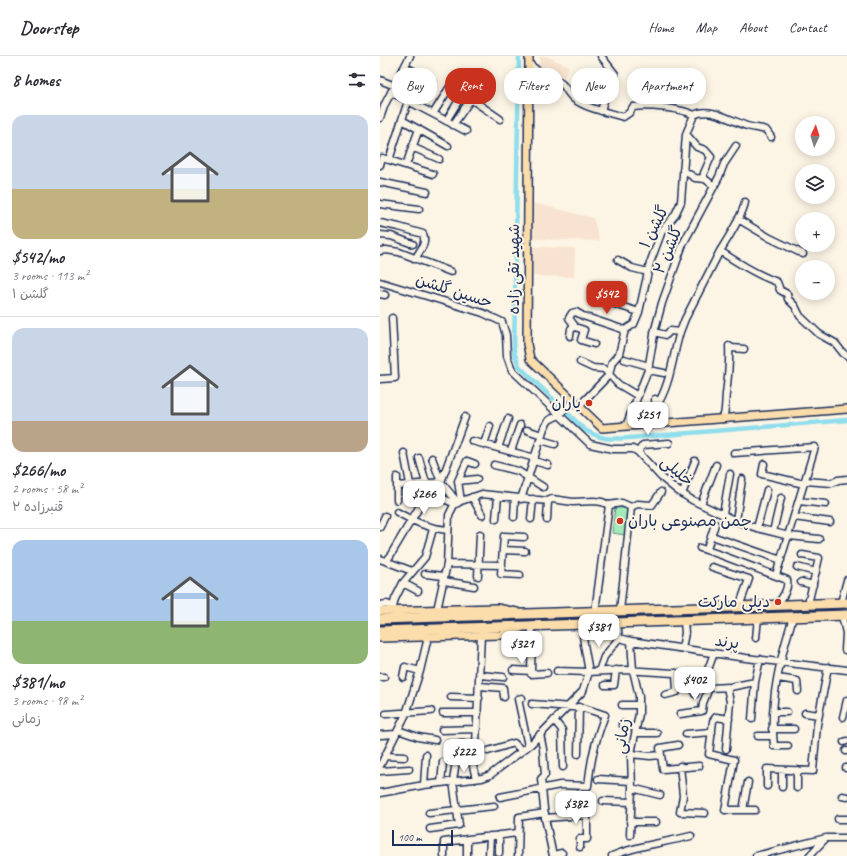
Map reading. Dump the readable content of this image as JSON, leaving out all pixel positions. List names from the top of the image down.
{
  "streets": {
    "main road": ["شهید تقی زاده"],
    "street": [
      "گلشن ۱",
      "گلشن ۲",
      "حسین گلشن",
      "خلیلی",
      "پرند",
      "زمانی"
    ]
  },
  "crossings": [
    ["گلشن ۱", "شهید تقی زاده"],
    ["گلشن ۲", "شهید تقی زاده"],
    ["حسین گلشن", "خلیلی"],
    ["پرند", "زمانی"]
  ],
  "places": ["یاران", "چمن مصنوعی باران", "دیلی مارکت"],
  "scale_bar": "100 m",
  "north": "top",
  "page": {
    "header": "Doorstep",
    "nav": [
      "Home",
      "Map",
      "About",
      "Contact"
    ],
    "heading": "8 homes",
    "chip": [
      "Buy",
      "Rent",
      "Filters",
      "New",
      "Apartment"
    ],
    "list": [
      {
        "name": "$542/mo",
        "note": "3 rooms · 113 m² · گلشن ۱"
      },
      {
        "name": "$266/mo",
        "note": "2 rooms · 58 m² · قنبرزاده ۲"
      },
      {
        "name": "$381/mo",
        "note": "3 rooms · 98 m² · زمانی"
      }
    ],
    "map_buttons": ["+", "−"],
    "price": [
      "$542",
      "$251",
      "$266",
      "$381",
      "$321",
      "$402",
      "$222",
      "$382"
    ],
    "scale": "100 m"
  }
}
